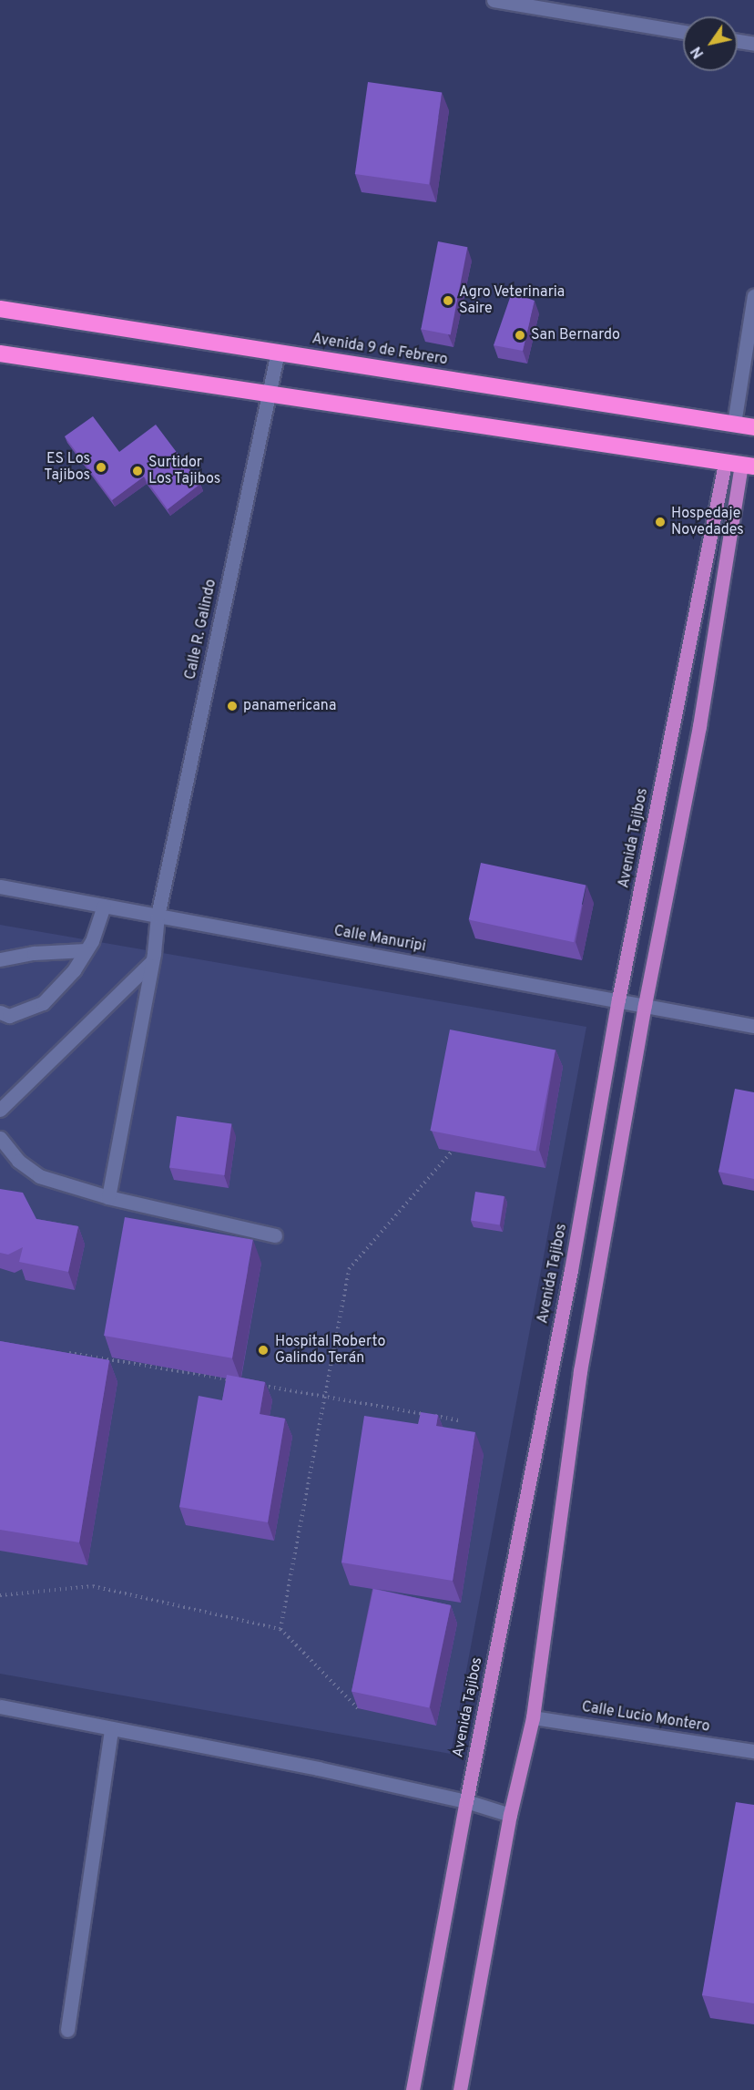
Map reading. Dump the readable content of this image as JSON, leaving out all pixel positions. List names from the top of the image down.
{
  "streets": {
    "highway": ["Avenida 9 de Febrero"],
    "main road": ["Avenida Tajibos"],
    "street": ["Calle R. Galindo", "Calle Manuripi", "Calle Lucio Montero"]
  },
  "crossings": [
    ["Avenida 9 de Febrero", "Calle R. Galindo"],
    ["Calle R. Galindo", "Calle Manuripi"],
    ["Avenida Tajibos", "Calle Manuripi"]
  ],
  "places": [
    "Agro Veterinaria Saire",
    "San Bernardo",
    "ES Los Tajibos",
    "Surtidor Los Tajibos",
    "Hospedaje Novedades",
    "panamericana",
    "Hospital Roberto Galindo Terán"
  ],
  "north": "bottom left"
}
